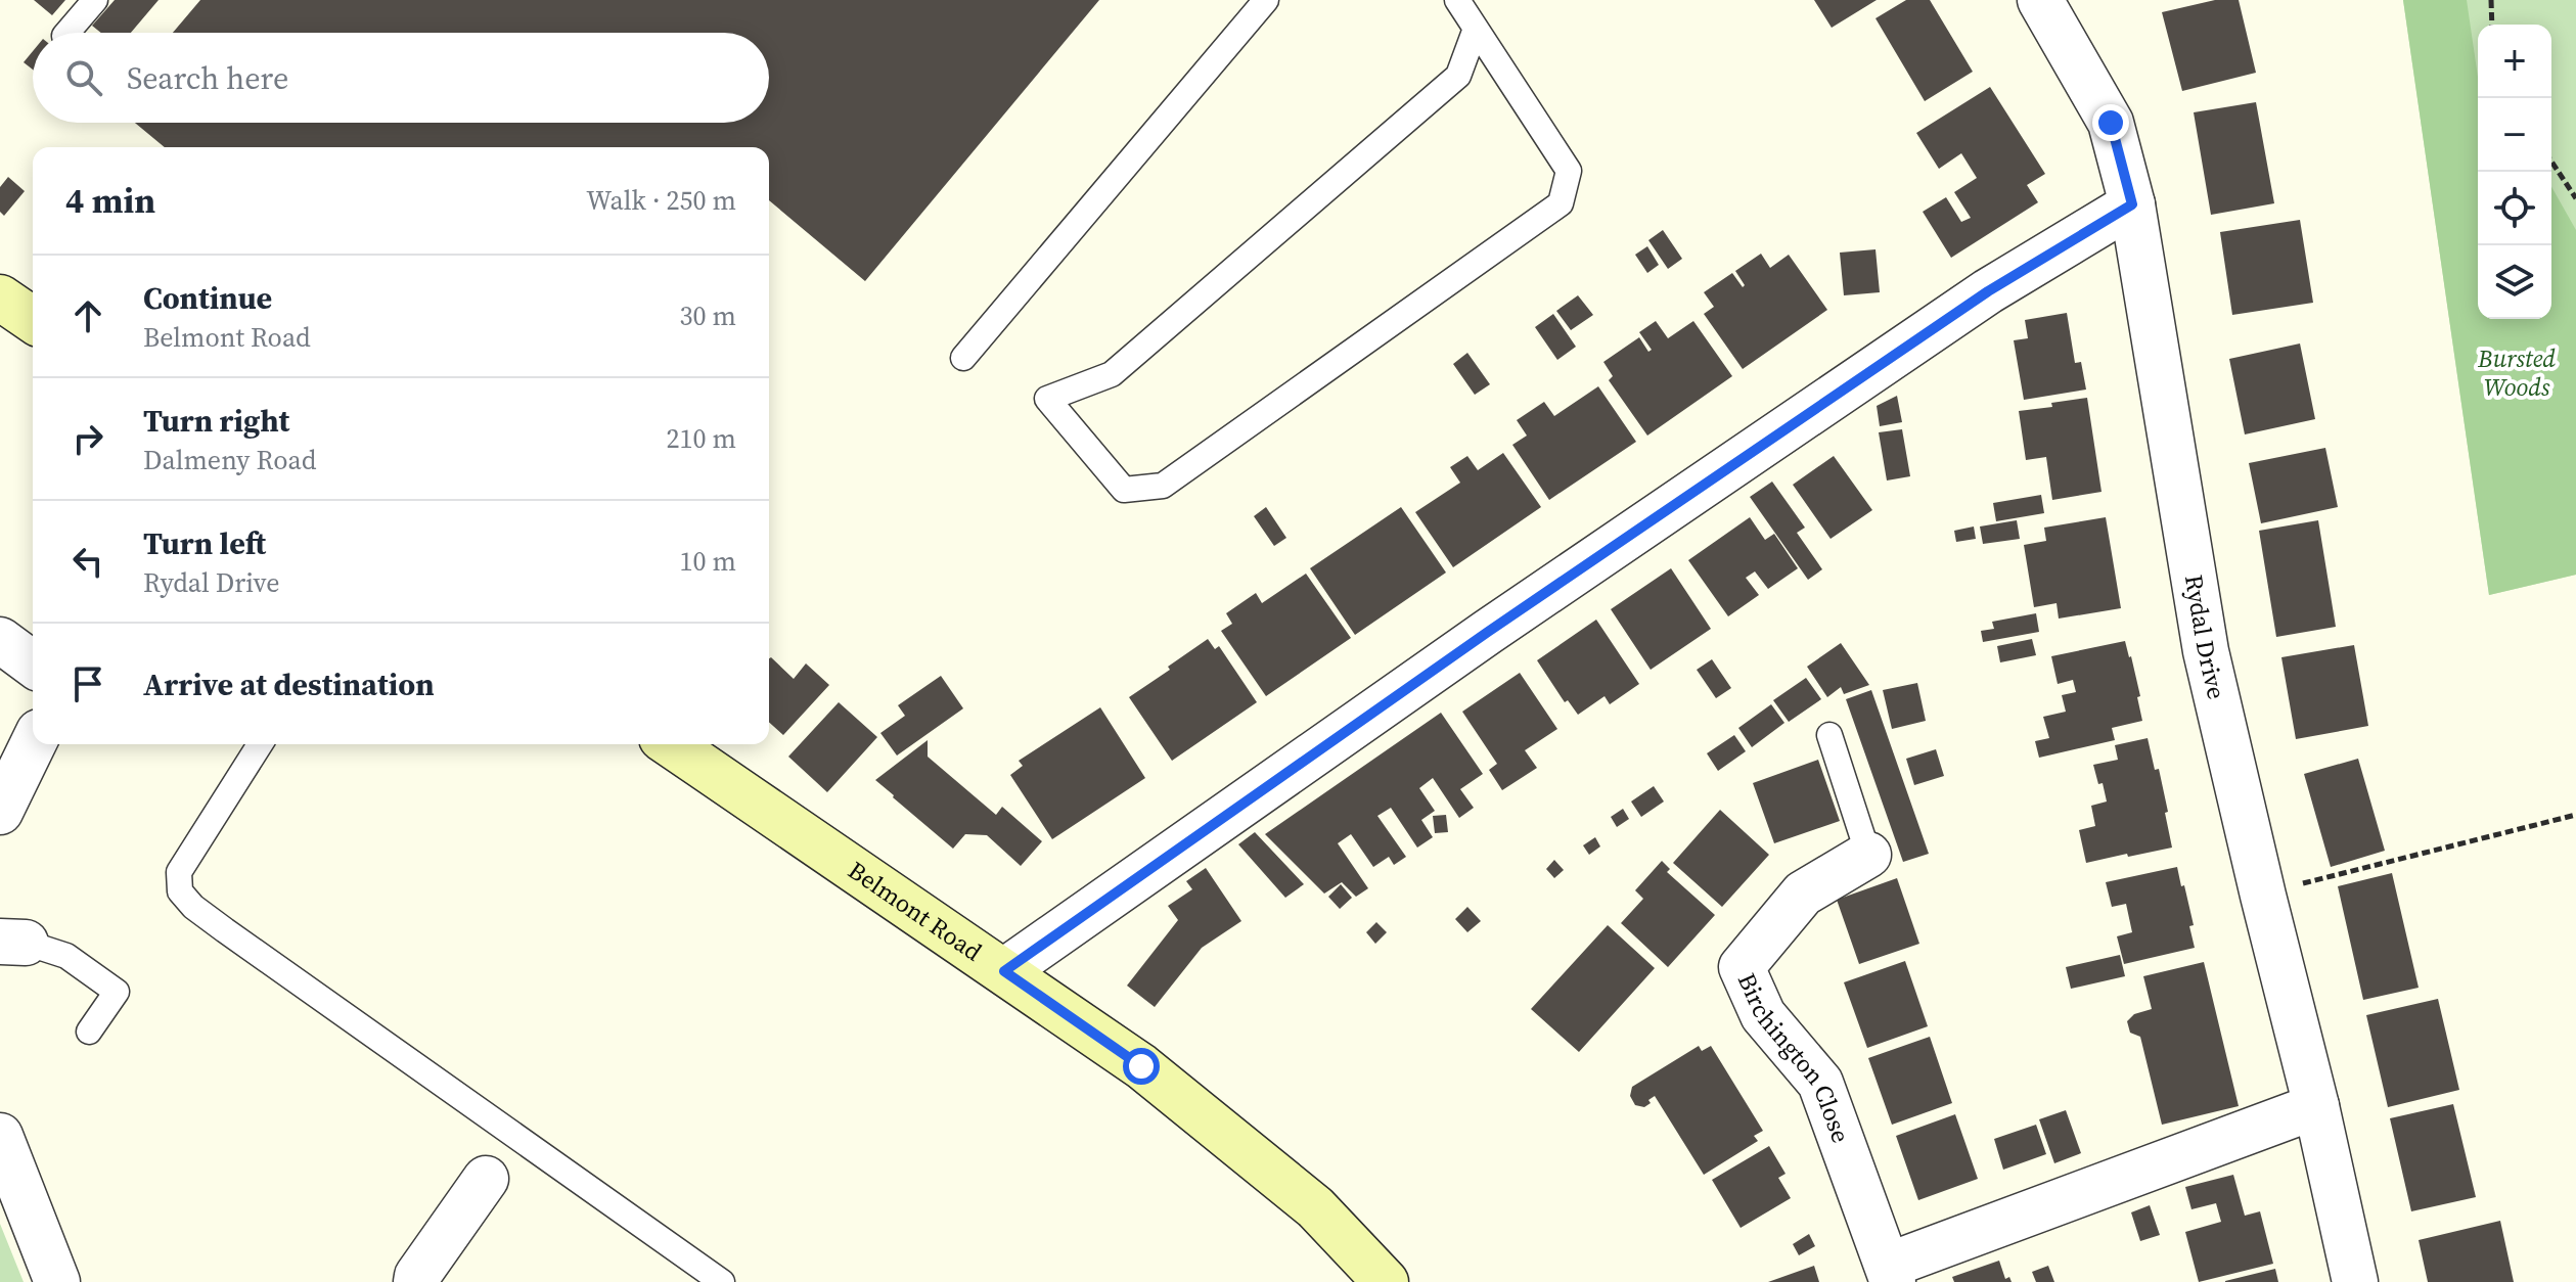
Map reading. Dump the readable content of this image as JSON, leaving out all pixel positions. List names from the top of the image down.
{
  "streets": {
    "street": ["Rydal Drive", "Belmont Road", "Birchington Close"]
  },
  "crossings": [
    ["Rydal Drive", "Birchington Close"]
  ],
  "parks": ["Bursted Woods"],
  "page": {
    "map_buttons": ["+", "−"],
    "search": "Search here",
    "heading": ["4 min", "Walk · 250 m"],
    "list": [
      ["Continue", "Belmont Road", "30 m"],
      ["Turn right", "Dalmeny Road", "210 m"],
      ["Turn left", "Rydal Drive", "10 m"],
      "Arrive at destination"
    ]
  }
}
